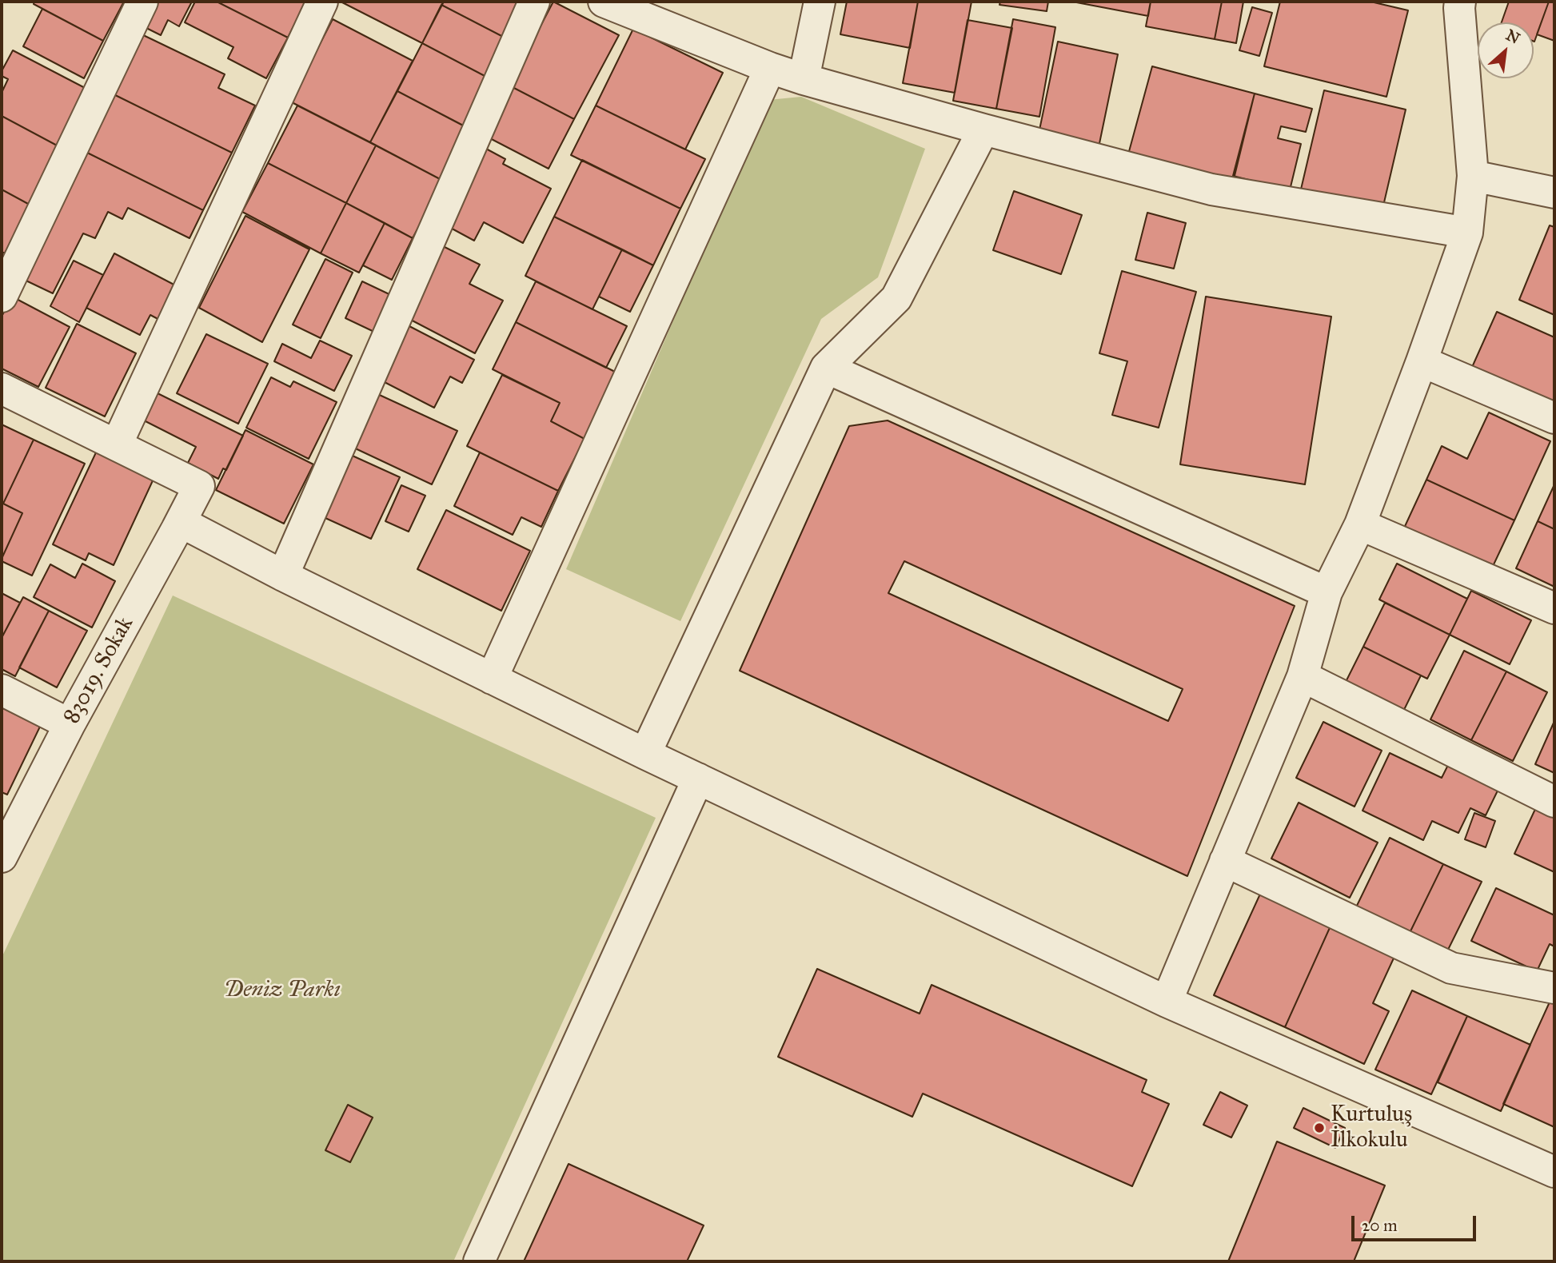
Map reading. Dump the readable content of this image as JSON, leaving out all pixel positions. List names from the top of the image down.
{
  "streets": {
    "street": ["83019. Sokak"]
  },
  "parks": ["Deniz Parkı"],
  "places": ["Kurtuluş İlkokulu"],
  "scale_bar": "20 m",
  "north": "top right"
}
